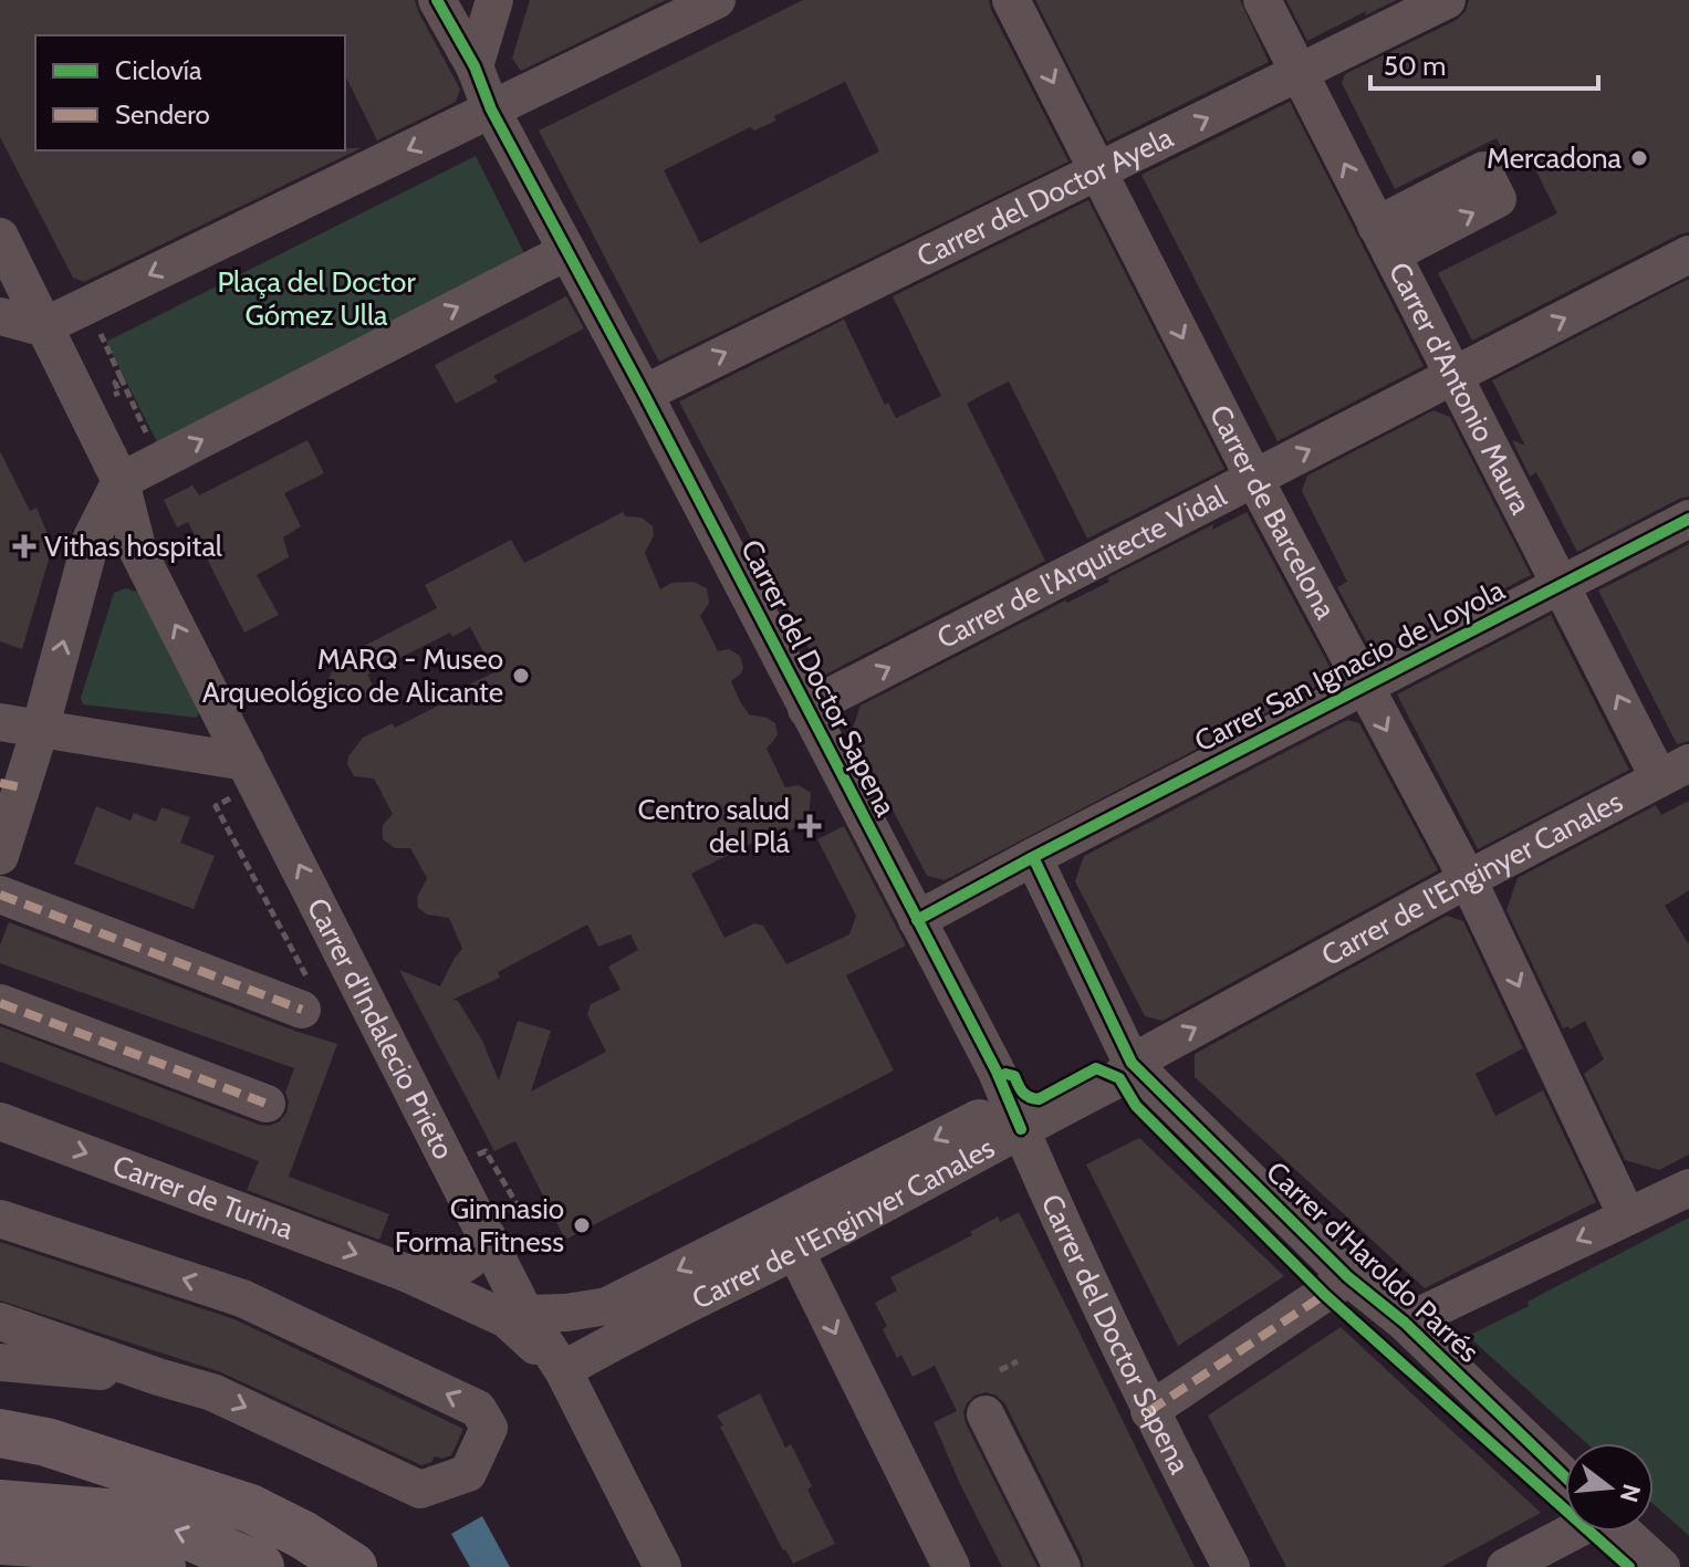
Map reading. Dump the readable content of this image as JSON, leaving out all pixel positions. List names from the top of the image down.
{
  "streets": {
    "street": [
      "Carrer del Doctor Ayela",
      "Carrer d'Antonio Maura",
      "Carrer de Barcelona",
      "Carrer de l'Arquitecte Vidal",
      "Carrer San Ignacio de Loyola",
      "Carrer del Doctor Sapena",
      "Carrer de l'Enginyer Canales",
      "Carrer d'Indalecio Prieto",
      "Carrer de Turina",
      "Carrer d'Haroldo Parrés"
    ]
  },
  "crossings": [
    ["Carrer del Doctor Ayela", "Carrer d'Antonio Maura"],
    ["Carrer del Doctor Ayela", "Carrer de Barcelona"],
    ["Carrer del Doctor Ayela", "Carrer del Doctor Sapena"],
    ["Carrer d'Antonio Maura", "Carrer de l'Arquitecte Vidal"],
    ["Carrer d'Antonio Maura", "Carrer San Ignacio de Loyola"],
    ["Carrer d'Antonio Maura", "Carrer de l'Enginyer Canales"],
    ["Carrer de Barcelona", "Carrer de l'Arquitecte Vidal"],
    ["Carrer de Barcelona", "Carrer San Ignacio de Loyola"],
    ["Carrer de Barcelona", "Carrer de l'Enginyer Canales"],
    ["Carrer de l'Arquitecte Vidal", "Carrer del Doctor Sapena"],
    ["Carrer San Ignacio de Loyola", "Carrer del Doctor Sapena"],
    ["Carrer San Ignacio de Loyola", "Carrer d'Haroldo Parrés"],
    ["Carrer del Doctor Sapena", "Carrer de l'Enginyer Canales"],
    ["Carrer de l'Enginyer Canales", "Carrer d'Indalecio Prieto"],
    ["Carrer de l'Enginyer Canales", "Carrer de Turina"],
    ["Carrer de l'Enginyer Canales", "Carrer d'Haroldo Parrés"],
    ["Carrer d'Indalecio Prieto", "Carrer de Turina"]
  ],
  "one_way": [
    "Carrer d'Antonio Maura",
    "Carrer de Barcelona",
    "Carrer de l'Arquitecte Vidal",
    "Carrer d'Indalecio Prieto"
  ],
  "parks": ["Plaça del Doctor Gómez Ulla"],
  "places": {
    "other": ["Mercadona", "MARQ - Museo Arqueológico de Alicante", "Gimnasio Forma Fitness"],
    "health": ["Vithas hospital", "Centro salud del Plá"]
  },
  "legend": ["Ciclovía", "Sendero"],
  "scale_bar": "50 m",
  "north": "right"
}
